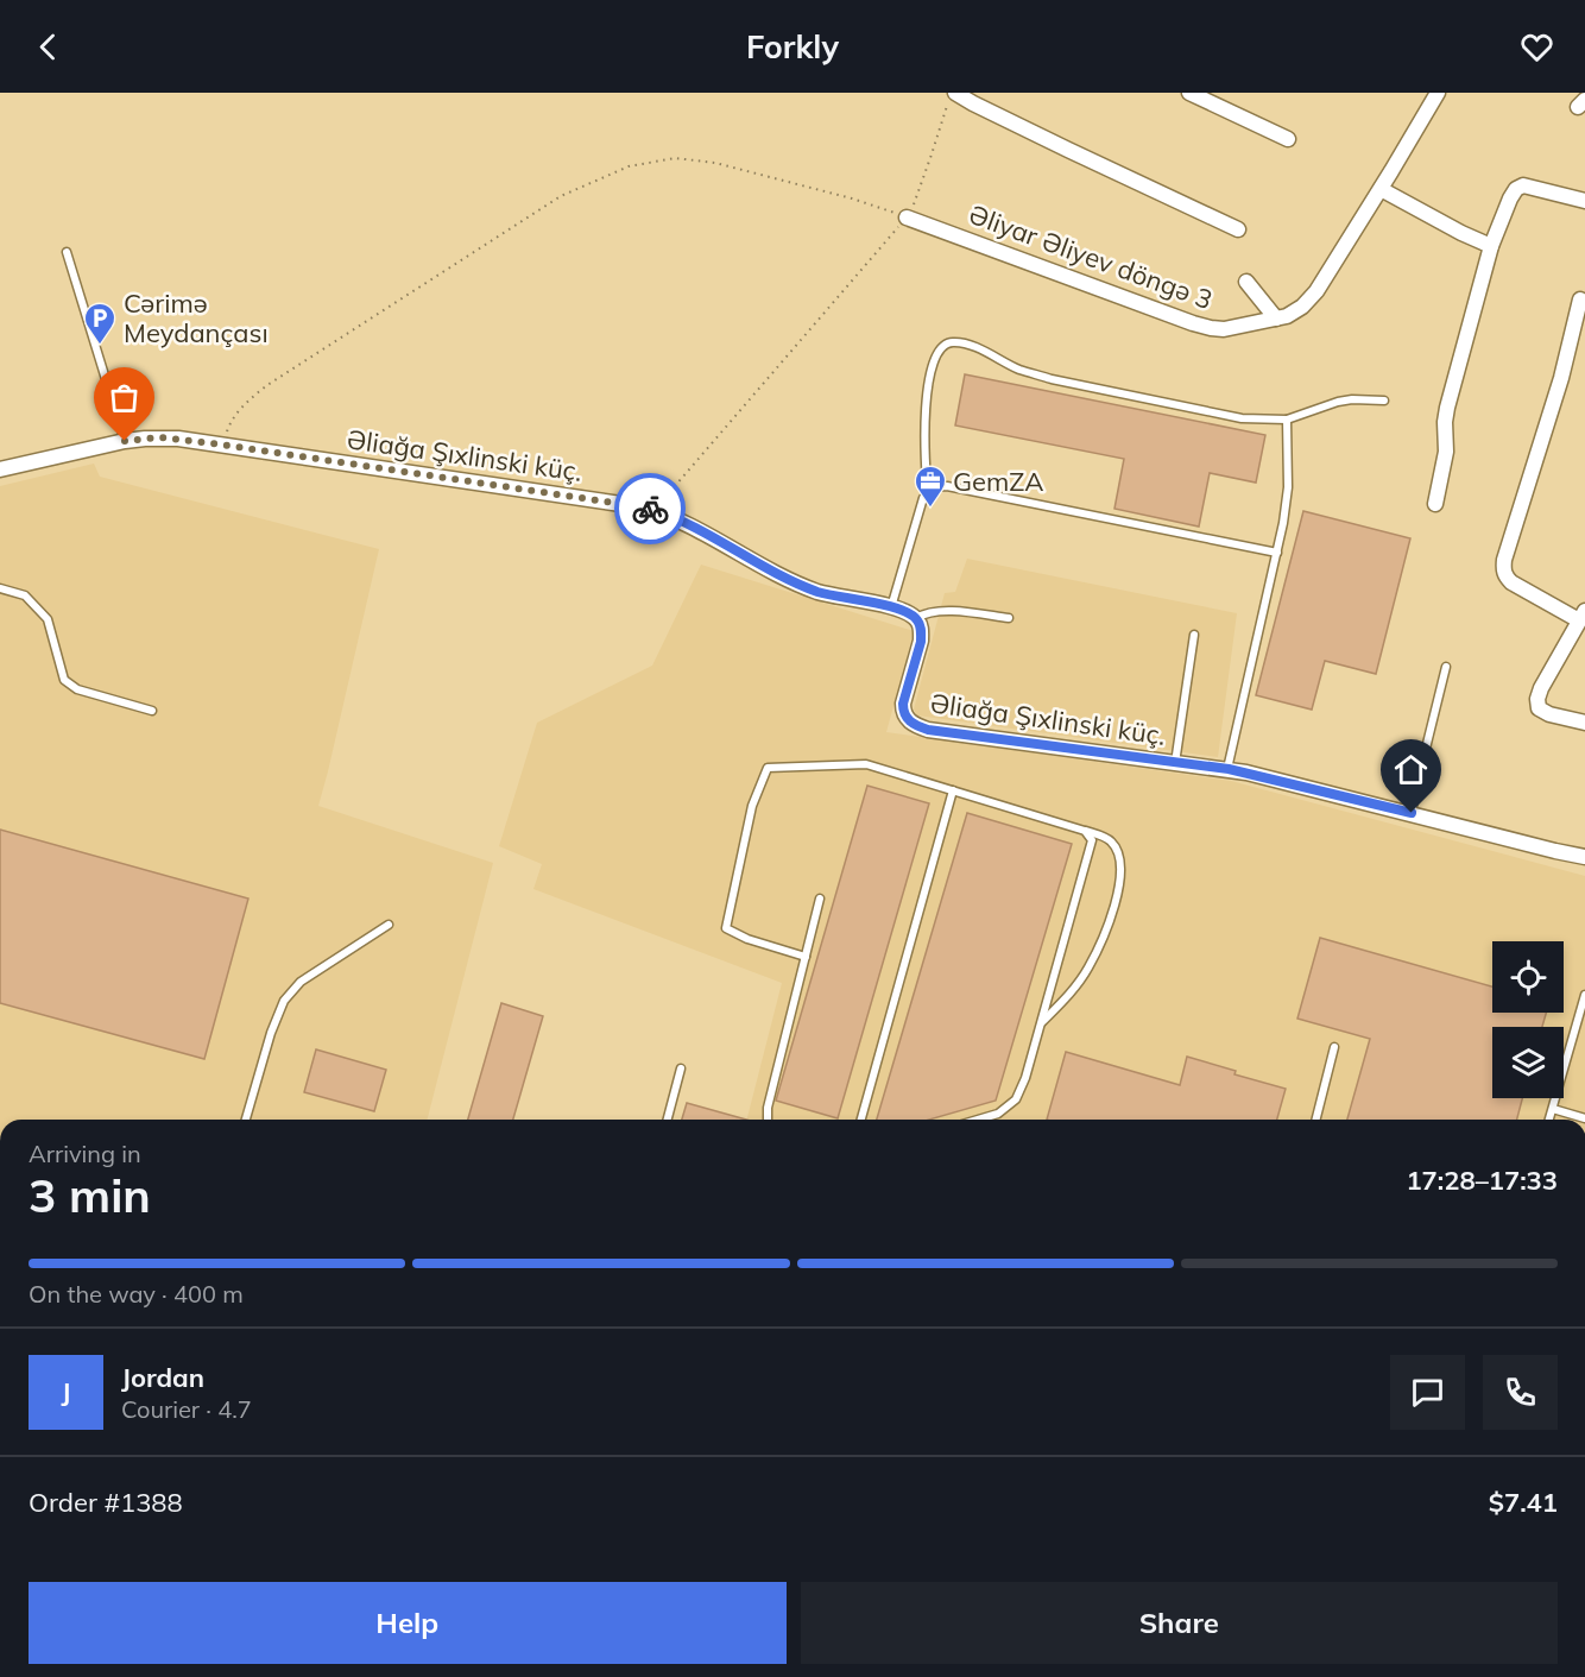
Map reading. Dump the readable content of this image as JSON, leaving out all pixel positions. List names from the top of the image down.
{
  "streets": {
    "street": ["Əliyar Əliyev döngə 3", "Əliağa Şıxlinski küç."]
  },
  "places": {
    "parking": ["Cərimə Meydançası"],
    "office": ["GemZA"]
  },
  "page": {
    "header": "Forkly",
    "heading": ["3 min", "Arriving in", "17:28–17:33"],
    "panel": [
      "Jordan",
      "Courier · 4.7",
      "Order #1388",
      "$7.41"
    ],
    "bar": "On the way · 400 m",
    "round": "J",
    "buttons": ["Help", "Share"]
  }
}
